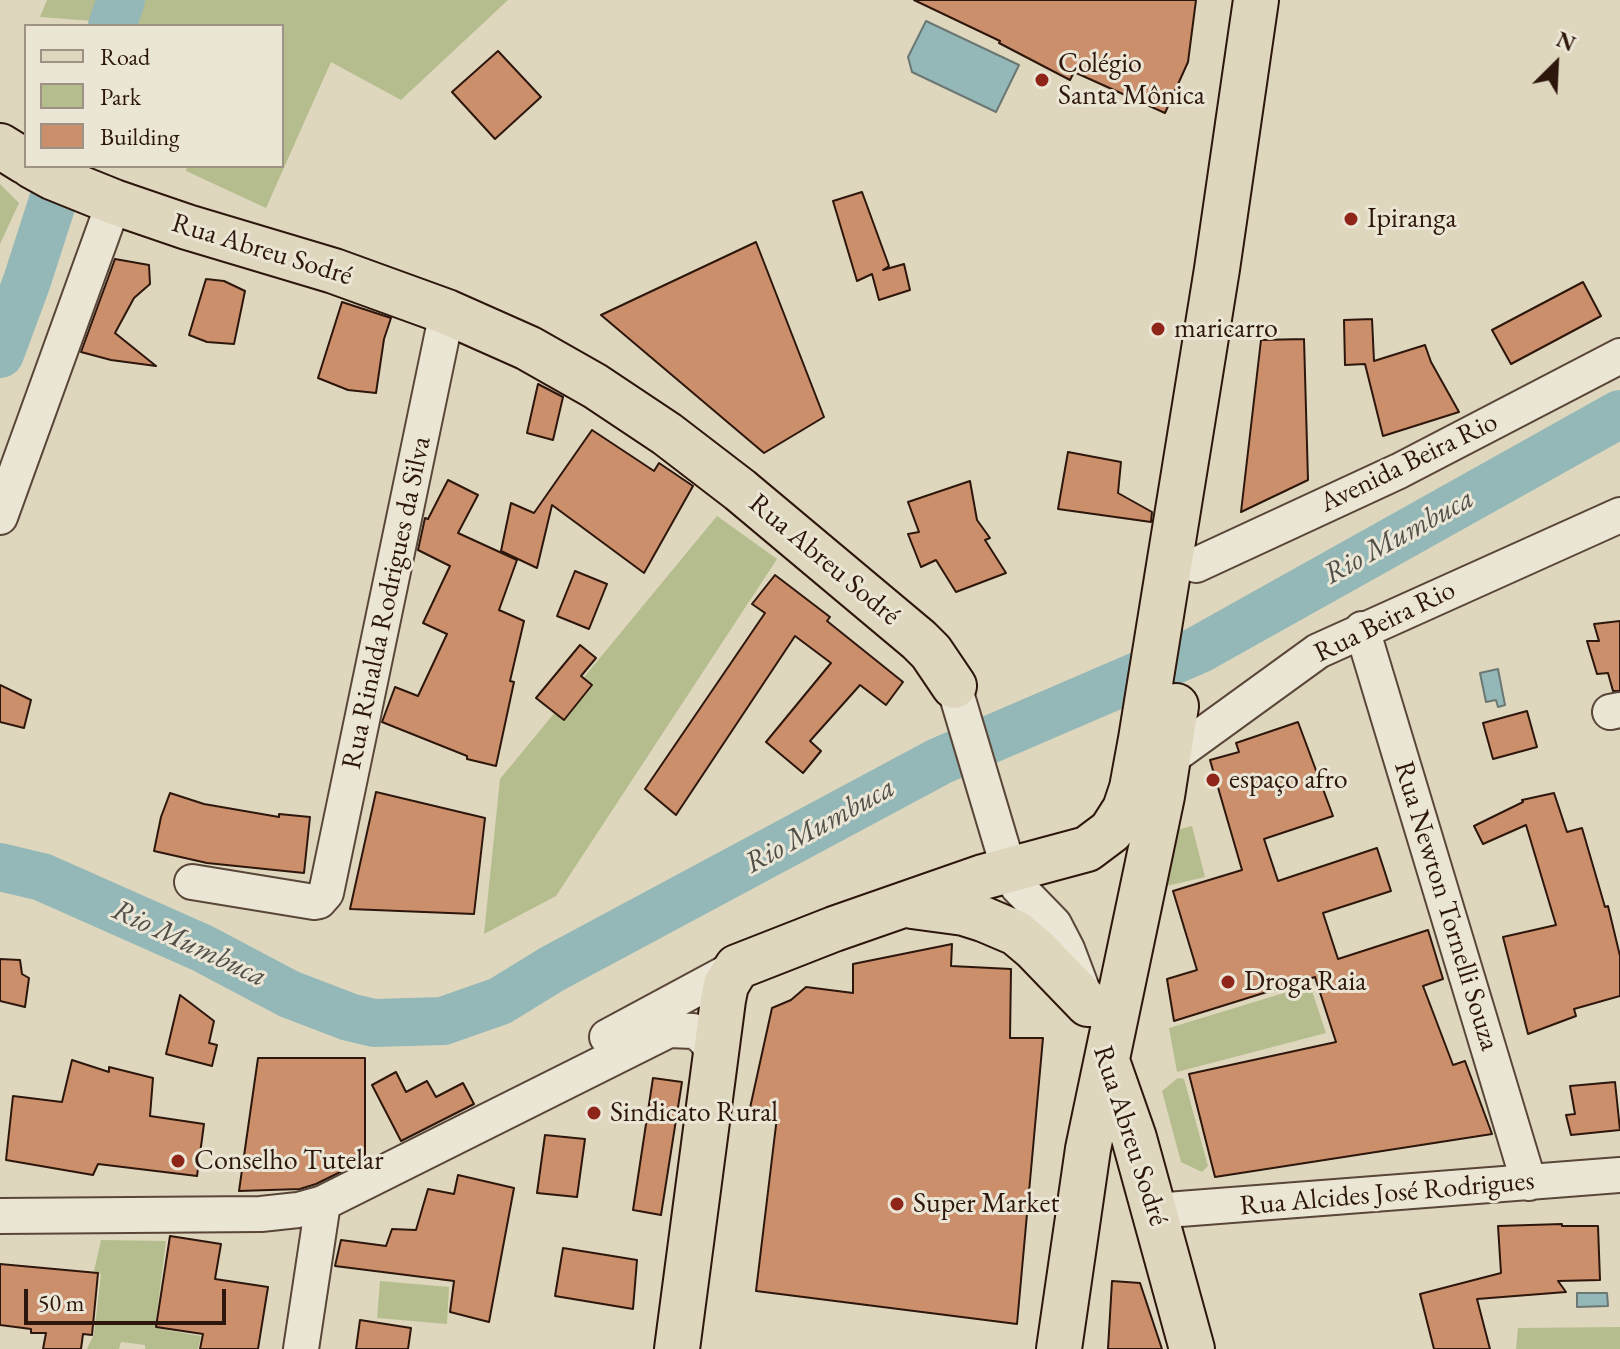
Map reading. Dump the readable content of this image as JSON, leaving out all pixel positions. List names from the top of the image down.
{
  "streets": {
    "main road": ["Rua Abreu Sodré"],
    "street": [
      "Avenida Beira Rio",
      "Rua Rinalda Rodrigues da Silva",
      "Rua Beira Rio",
      "Rua Newton Tornelli Souza",
      "Rua Alcides José Rodrigues"
    ]
  },
  "crossings": [
    ["Rua Abreu Sodré", "Rua Rinalda Rodrigues da Silva"],
    ["Rua Abreu Sodré", "Rua Alcides José Rodrigues"],
    ["Rua Beira Rio", "Rua Newton Tornelli Souza"],
    ["Rua Newton Tornelli Souza", "Rua Alcides José Rodrigues"]
  ],
  "water": ["Rio Mumbuca"],
  "places": [
    "Colégio Santa Mônica",
    "Ipiranga",
    "maricarro",
    "espaço afro",
    "Droga Raia",
    "Sindicato Rural",
    "Conselho Tutelar",
    "Super Market"
  ],
  "legend": ["Road", "Park", "Building"],
  "scale_bar": "50 m",
  "north": "top right"
}
